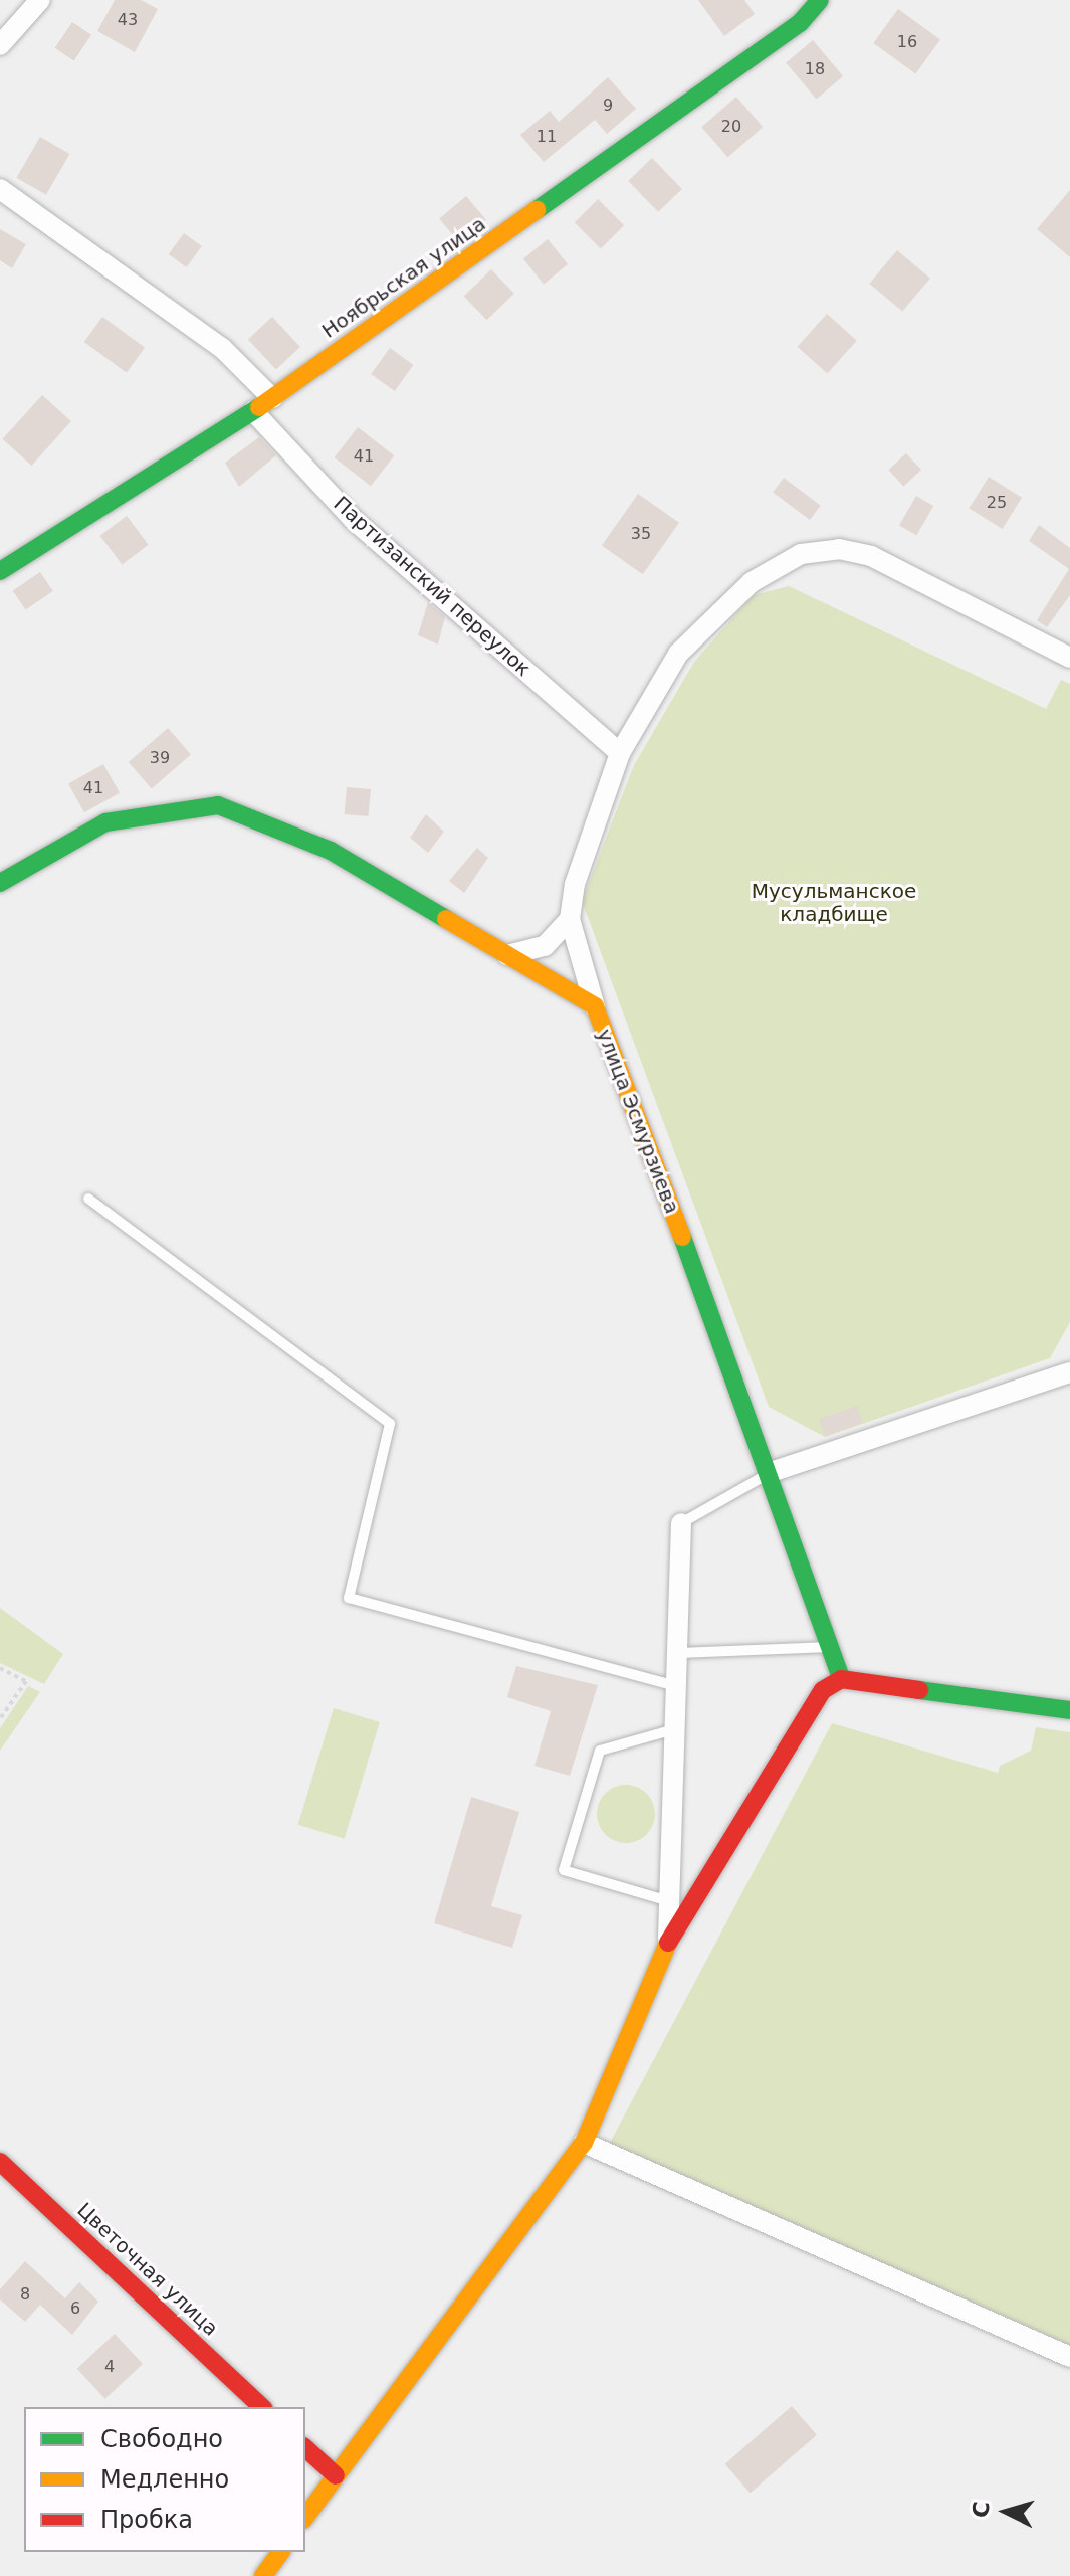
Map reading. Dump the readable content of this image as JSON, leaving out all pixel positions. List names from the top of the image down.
{
  "streets": {
    "street": [
      "Ноябрьская улица",
      "Партизанский переулок",
      "улица Эсмурзиева",
      "Цветочная улица"
    ]
  },
  "crossings": [
    ["Ноябрьская улица", "Партизанский переулок"]
  ],
  "parks": ["Мусульманское кладбище"],
  "house_numbers": [
    "43",
    "16",
    "18",
    "9",
    "20",
    "11",
    "41",
    "25",
    "35",
    "39",
    "41",
    "8",
    "6",
    "4"
  ],
  "legend": ["Свободно", "Медленно", "Пробка"],
  "north": "left"
}
